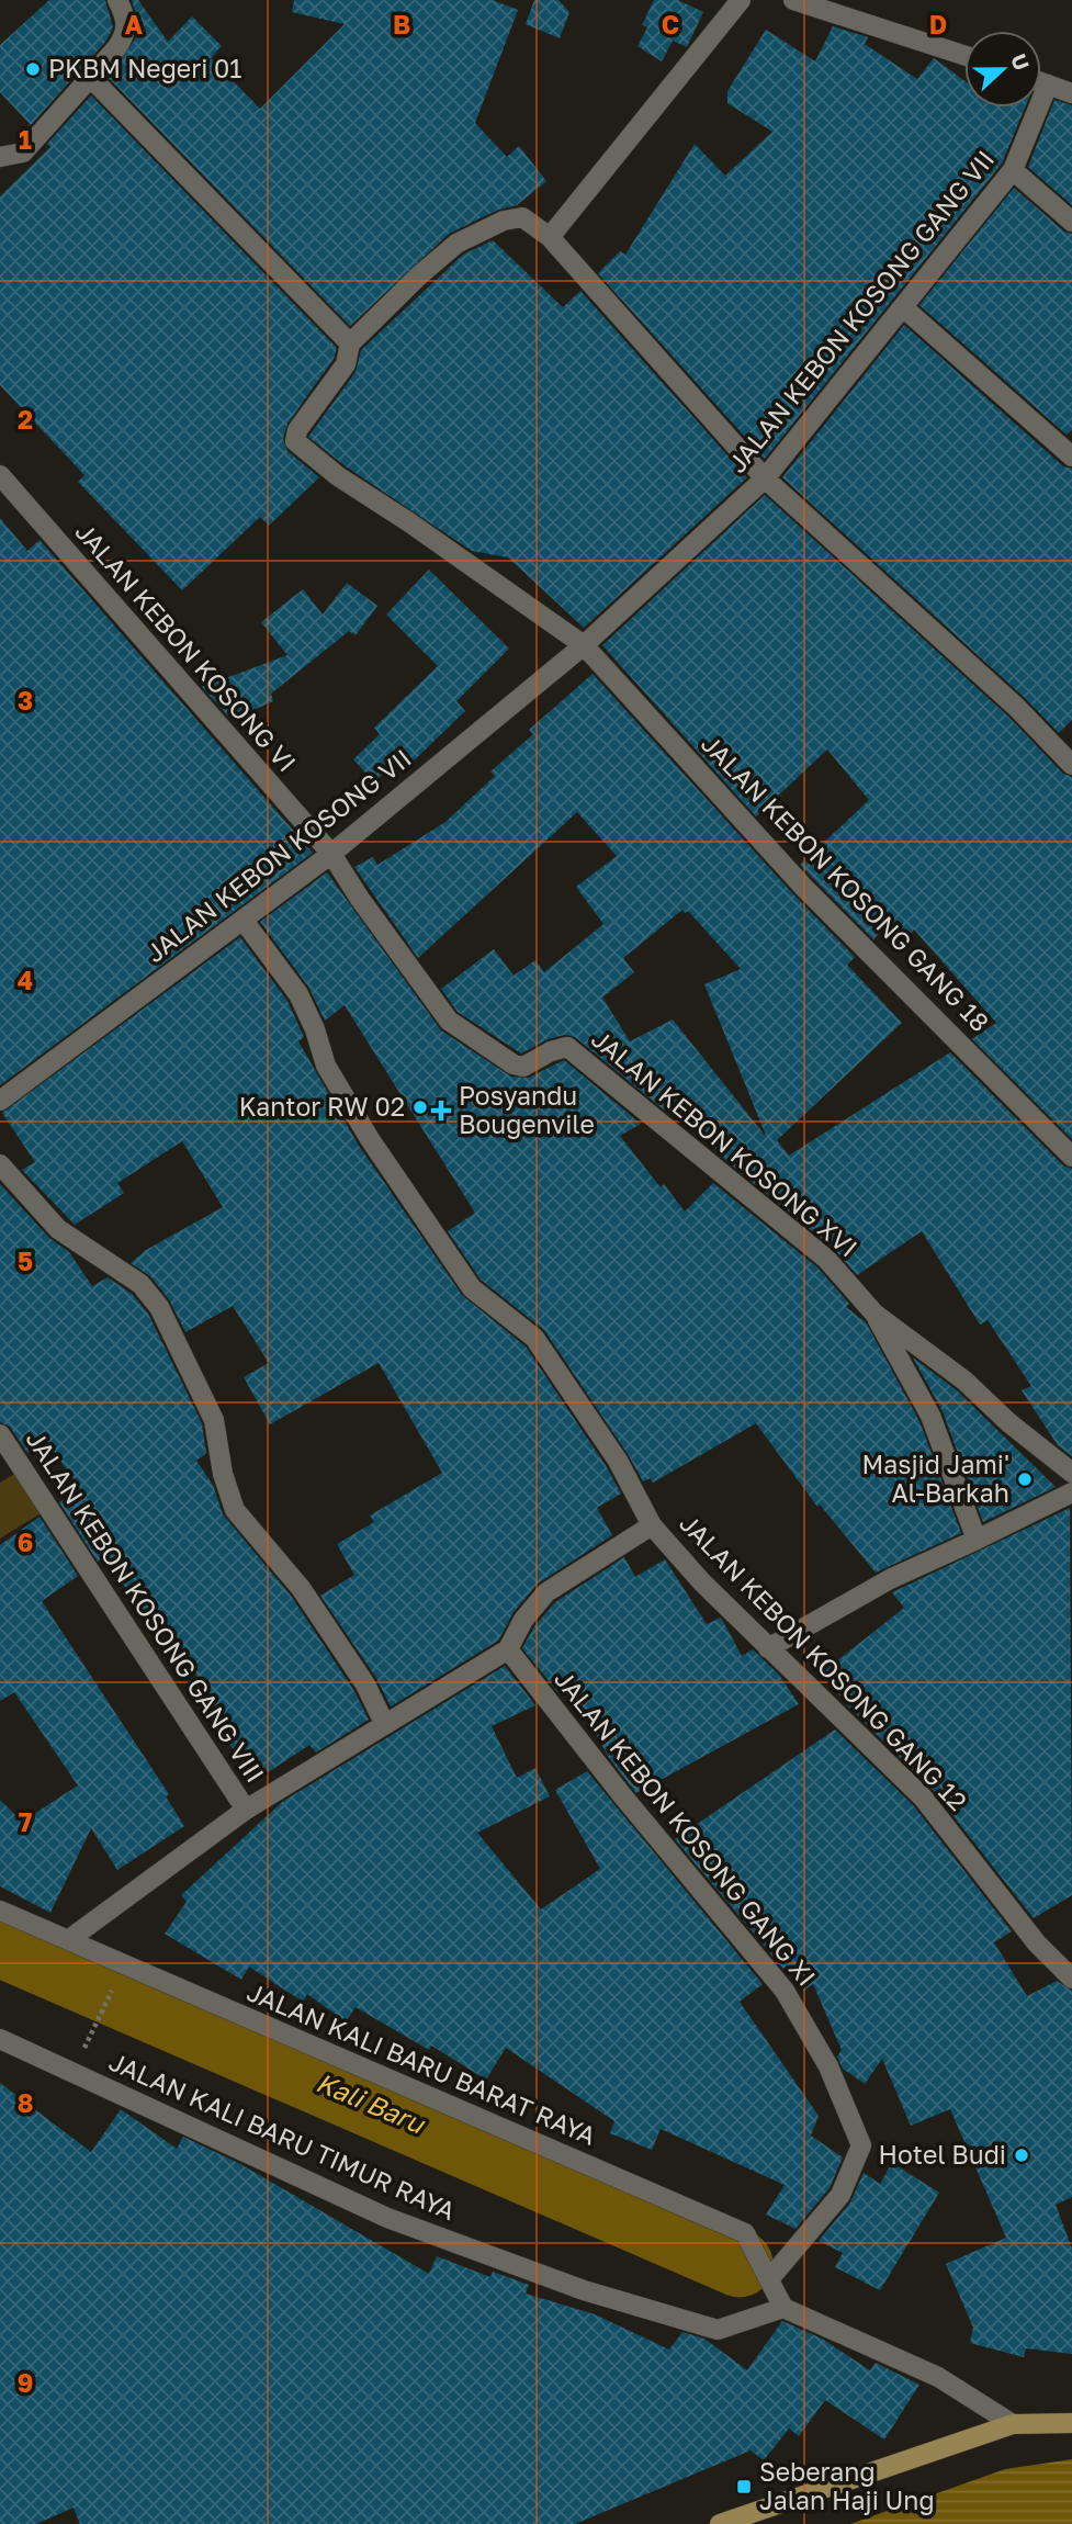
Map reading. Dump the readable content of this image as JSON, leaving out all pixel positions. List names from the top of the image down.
{
  "streets": {
    "street": [
      "JALAN KEBON KOSONG GANG VII",
      "JALAN KEBON KOSONG VI",
      "JALAN KEBON KOSONG VII",
      "JALAN KEBON KOSONG GANG 18",
      "JALAN KEBON KOSONG XVI",
      "JALAN KEBON KOSONG GANG VIII",
      "JALAN KEBON KOSONG GANG 12",
      "JALAN KEBON KOSONG GANG XI",
      "JALAN KALI BARU BARAT RAYA",
      "JALAN KALI BARU TIMUR RAYA"
    ]
  },
  "crossings": [
    ["JALAN KEBON KOSONG GANG VII", "JALAN KEBON KOSONG VII"],
    ["JALAN KEBON KOSONG GANG VII", "JALAN KEBON KOSONG GANG 18"],
    ["JALAN KEBON KOSONG VI", "JALAN KEBON KOSONG VII"],
    ["JALAN KEBON KOSONG VI", "JALAN KEBON KOSONG XVI"],
    ["JALAN KEBON KOSONG VII", "JALAN KEBON KOSONG GANG 18"],
    ["JALAN KEBON KOSONG VII", "JALAN KEBON KOSONG XVI"],
    ["JALAN KEBON KOSONG VII", "JALAN KEBON KOSONG GANG 12"],
    ["JALAN KEBON KOSONG GANG XI", "JALAN KALI BARU BARAT RAYA"],
    ["JALAN KALI BARU BARAT RAYA", "JALAN KALI BARU TIMUR RAYA"]
  ],
  "water": ["Kali Baru"],
  "places": {
    "other": [
      "PKBM Negeri 01",
      "Kantor RW 02",
      "Masjid Jami' Al-Barkah",
      "Hotel Budi"
    ],
    "health": ["Posyandu Bougenvile"],
    "transit": ["Seberang Jalan Haji Ung"]
  },
  "north": "right",
  "grid": {
    "columns": [
      "A",
      "B",
      "C",
      "D"
    ],
    "rows": [
      "1",
      "2",
      "3",
      "4",
      "5",
      "6",
      "7",
      "8",
      "9"
    ]
  }
}
